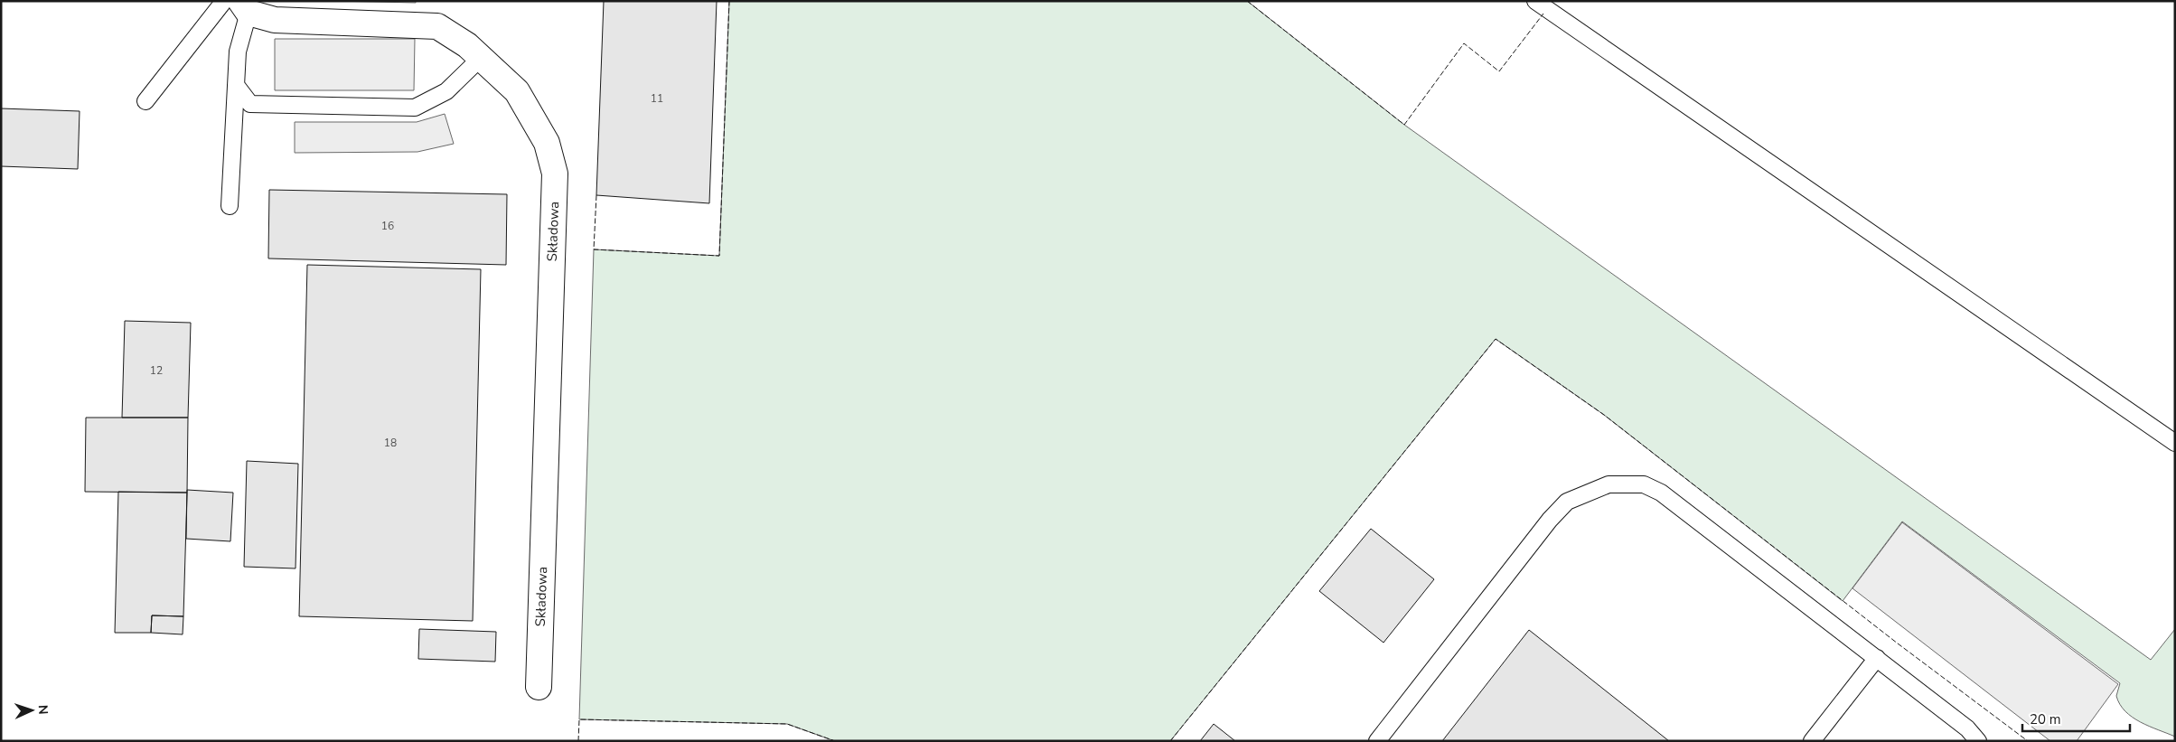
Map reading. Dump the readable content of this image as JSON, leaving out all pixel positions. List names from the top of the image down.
{
  "streets": {
    "street": ["Składowa"]
  },
  "house_numbers": [
    "11",
    "16",
    "12",
    "18"
  ],
  "scale_bar": "20 m",
  "north": "right"
}
